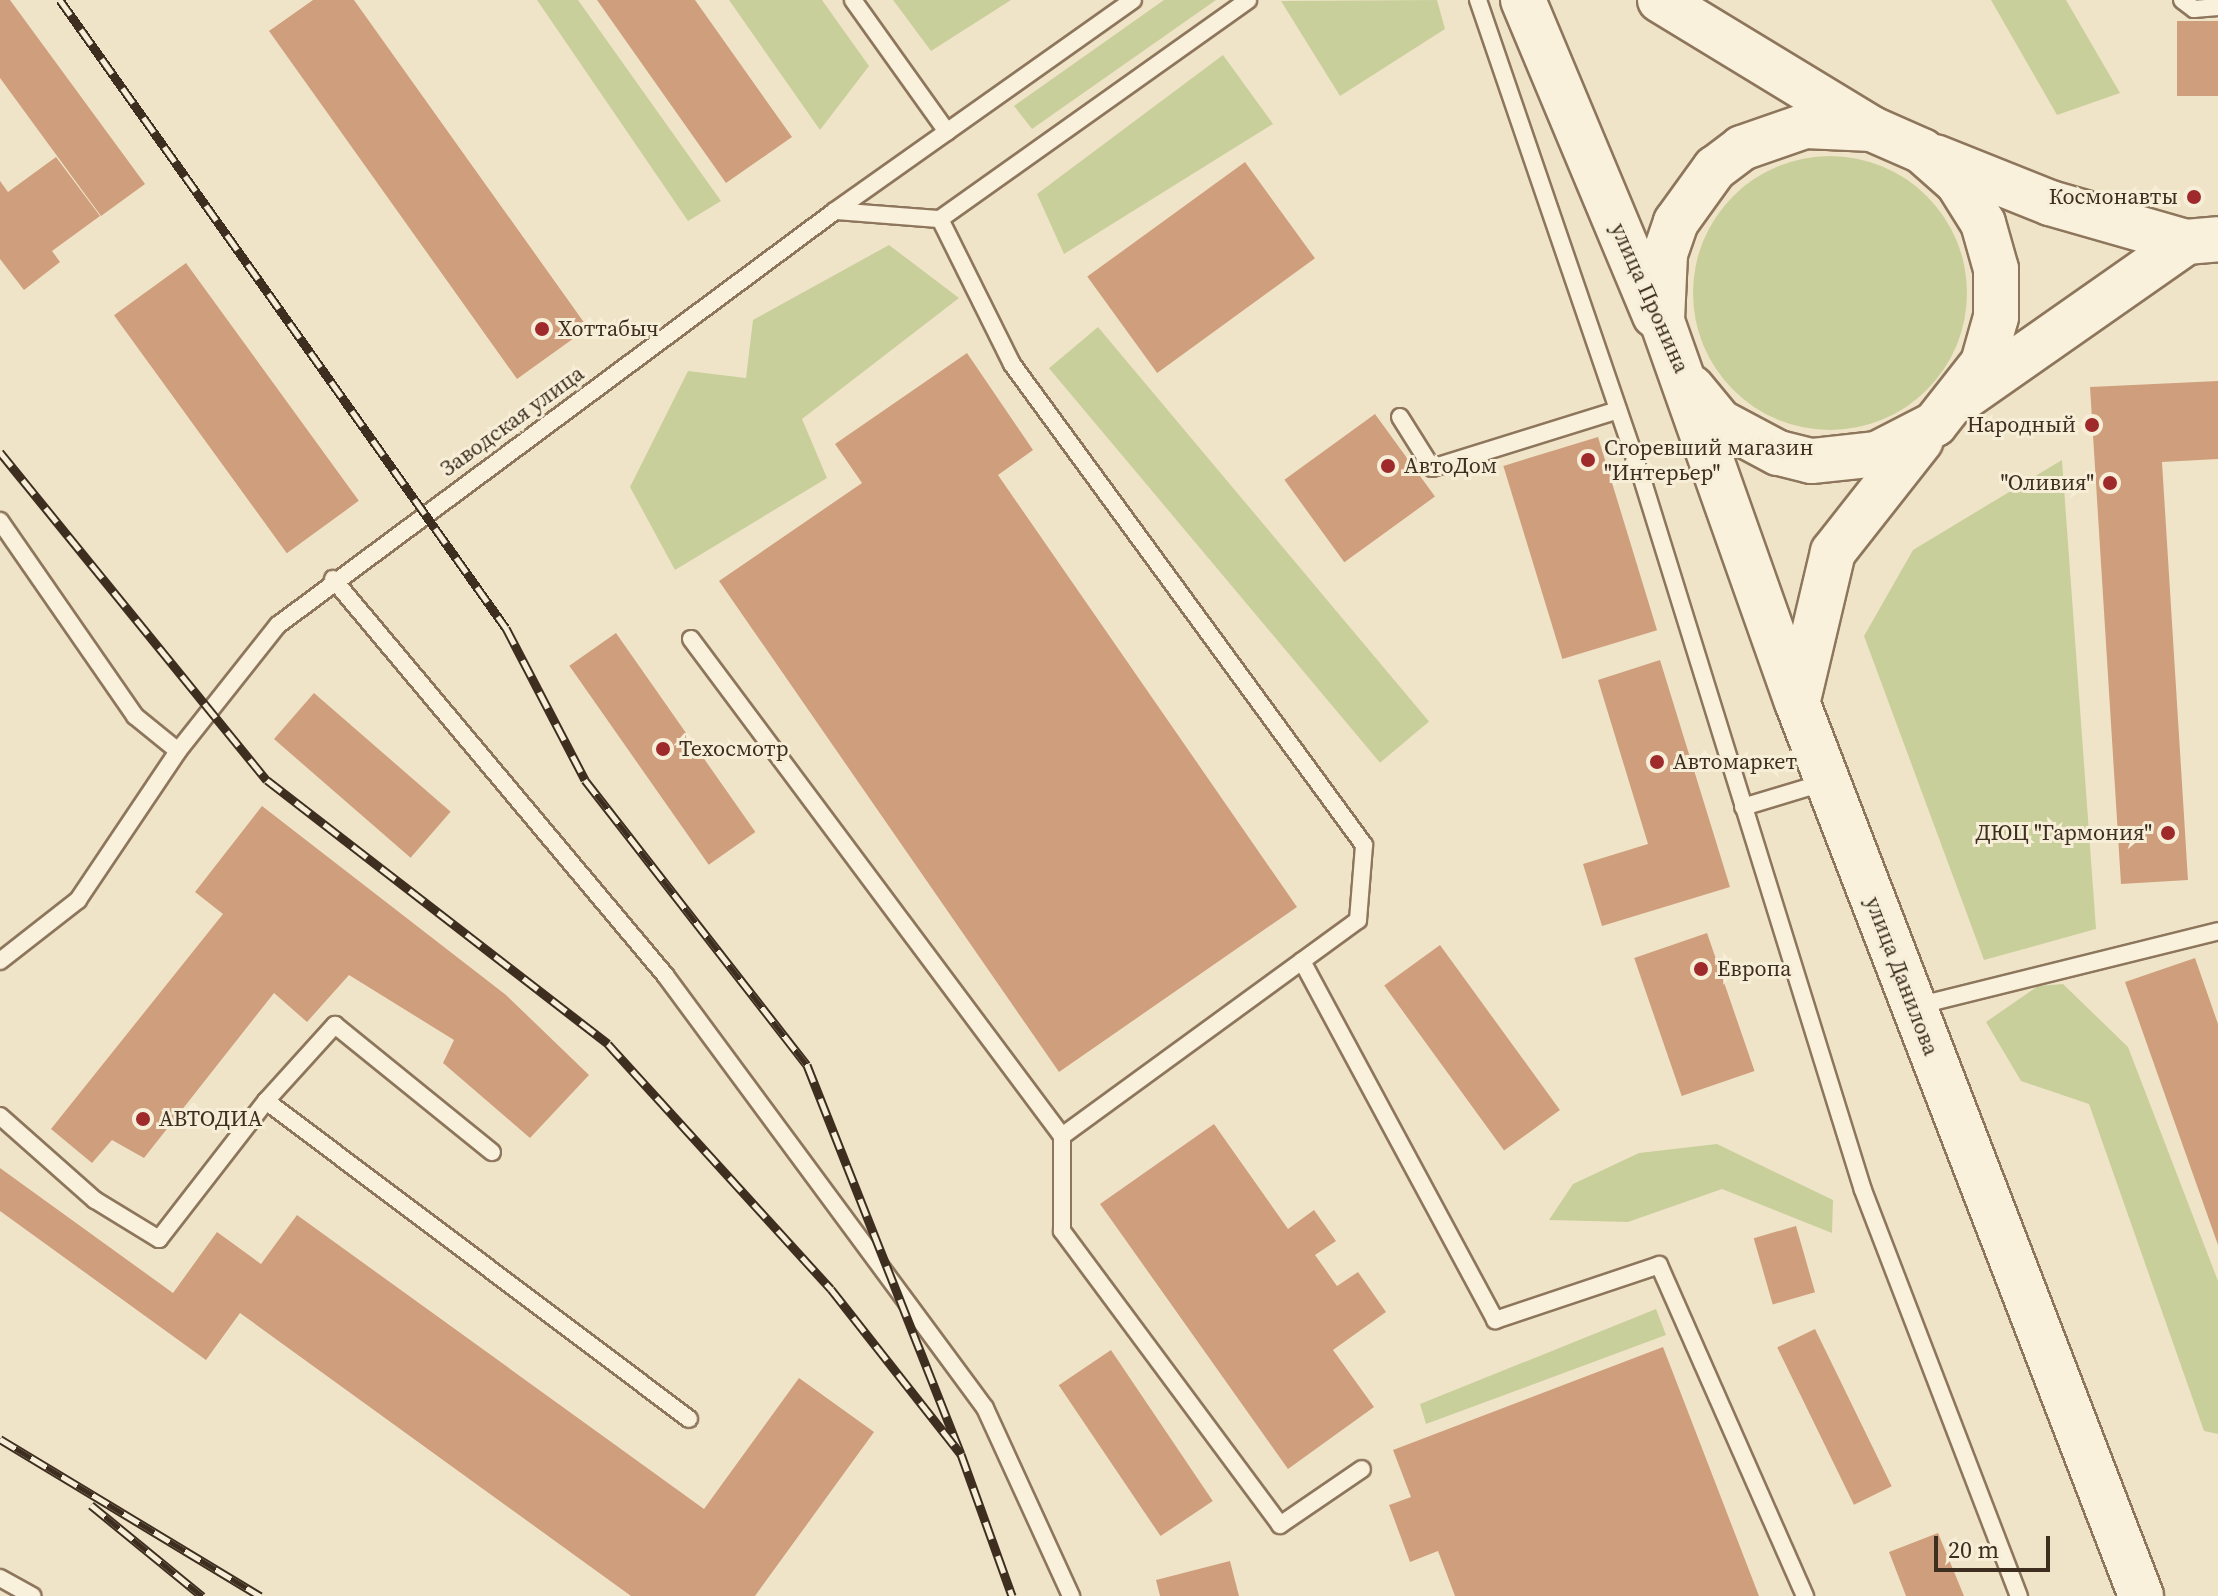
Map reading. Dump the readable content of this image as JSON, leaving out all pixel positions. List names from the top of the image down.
{
  "streets": {
    "main road": ["улица Пронина", "улица Данилова"],
    "lane": ["Заводская улица"]
  },
  "crossings": [
    ["улица Пронина", "улица Данилова"]
  ],
  "places": [
    "Космонавты",
    "Хоттабыч",
    "Народный",
    "Сгоревший магазин \"Интерьер\"",
    "АвтоДом",
    "\"Оливия\"",
    "Техосмотр",
    "Автомаркет",
    "ДЮЦ \"Гармония\"",
    "Европа",
    "АВТОДИА"
  ],
  "scale_bar": "20 m"
}
